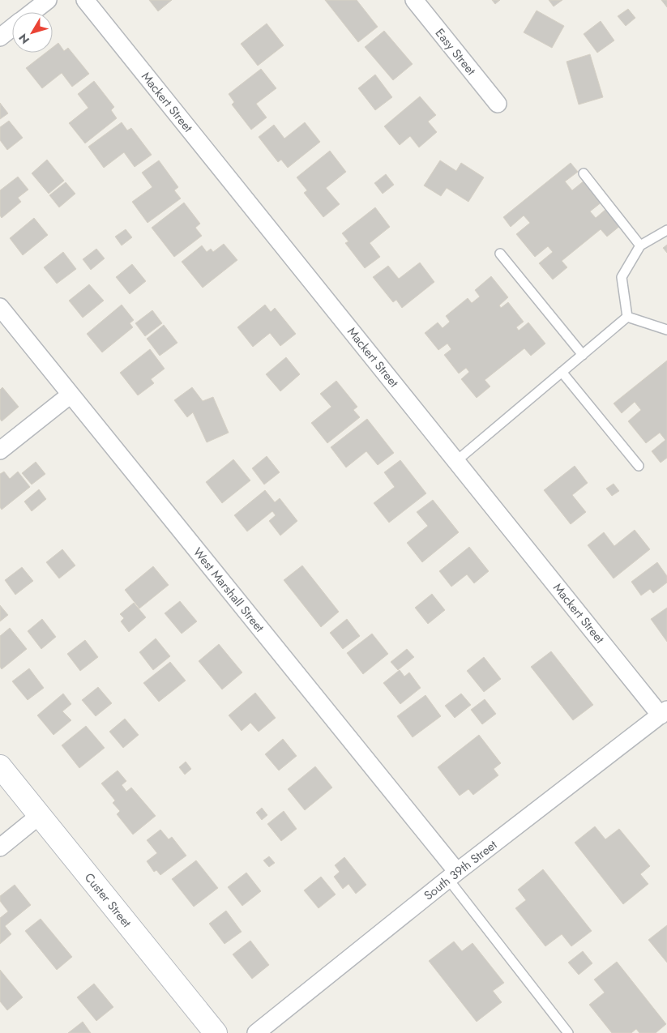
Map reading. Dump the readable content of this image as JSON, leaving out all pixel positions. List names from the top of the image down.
{
  "streets": {
    "street": [
      "Easy Street",
      "Mackert Street",
      "West Marshall Street",
      "South 39th Street",
      "Custer Street"
    ]
  },
  "crossings": [
    ["Mackert Street", "South 39th Street"],
    ["West Marshall Street", "South 39th Street"]
  ],
  "north": "bottom left"
}
